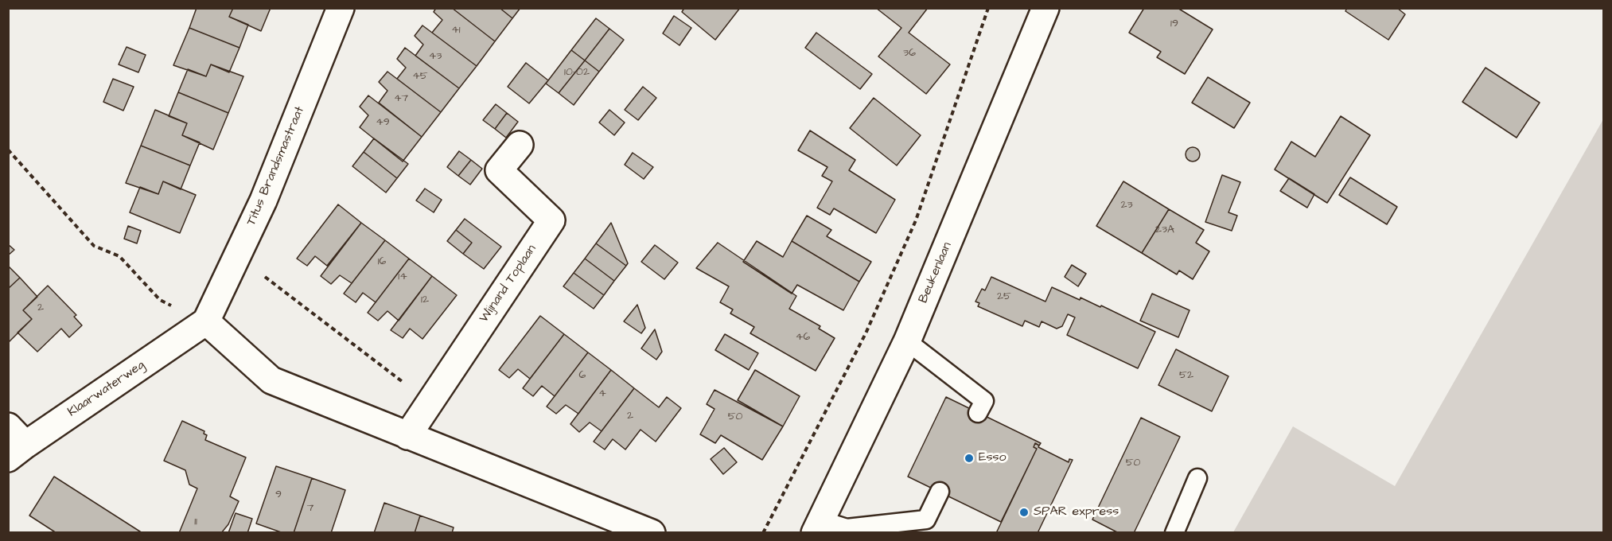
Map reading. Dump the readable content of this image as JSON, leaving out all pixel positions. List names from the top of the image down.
{
  "streets": {
    "street": [
      "Titus Brandsmastraat",
      "Beukenlaan",
      "Wijnand Toplaan",
      "Klaarwaterweg"
    ]
  },
  "crossings": [
    ["Titus Brandsmastraat", "Klaarwaterweg"]
  ],
  "places": ["Esso", "SPAR express"],
  "house_numbers": [
    "19",
    "41",
    "36",
    "43",
    "10-02",
    "45",
    "47",
    "49",
    "23",
    "23A",
    "16",
    "14",
    "25",
    "12",
    "2",
    "46",
    "6",
    "52",
    "4",
    "2",
    "50",
    "50",
    "9",
    "7",
    "11"
  ]
}
